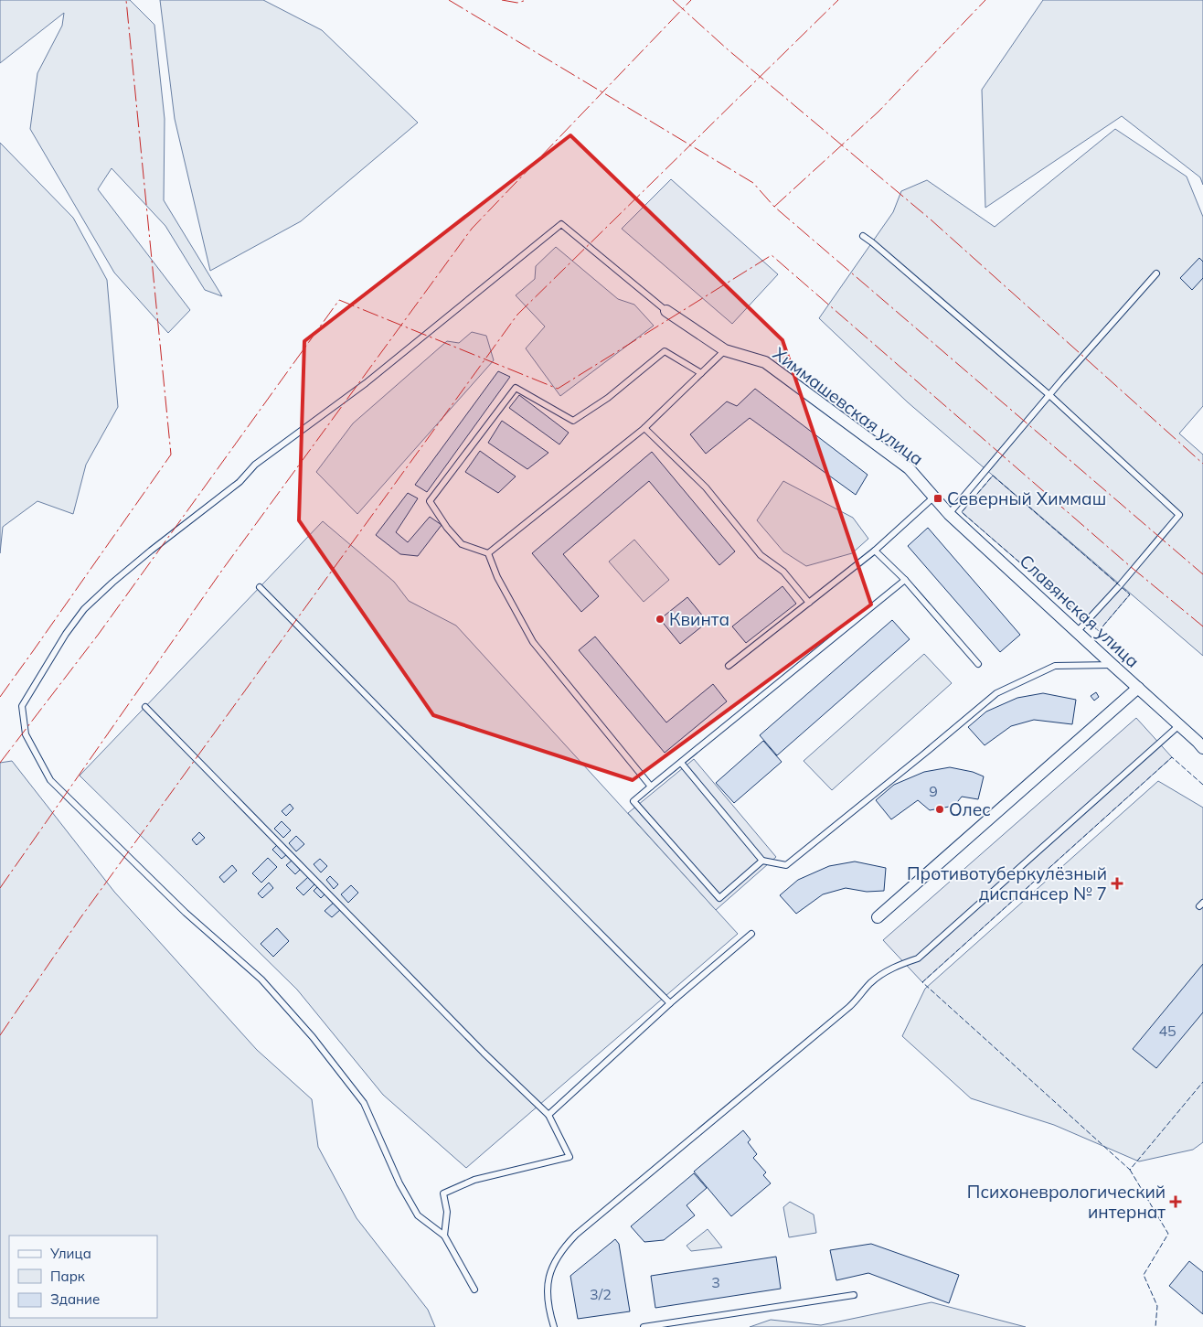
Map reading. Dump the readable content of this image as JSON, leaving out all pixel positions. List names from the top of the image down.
{
  "streets": {
    "street": ["Химмашевская улица", "Славянская улица"]
  },
  "crossings": [
    ["Химмашевская улица", "Славянская улица"]
  ],
  "places": {
    "transit": ["Северный Химмаш"],
    "other": ["Квинта", "Олес"],
    "health": ["Противотуберкулёзный диспансер № 7", "Психоневрологический интернат"]
  },
  "house_numbers": [
    "9",
    "45",
    "3",
    "3/2"
  ],
  "legend": ["Улица", "Парк", "Здание"]
}
